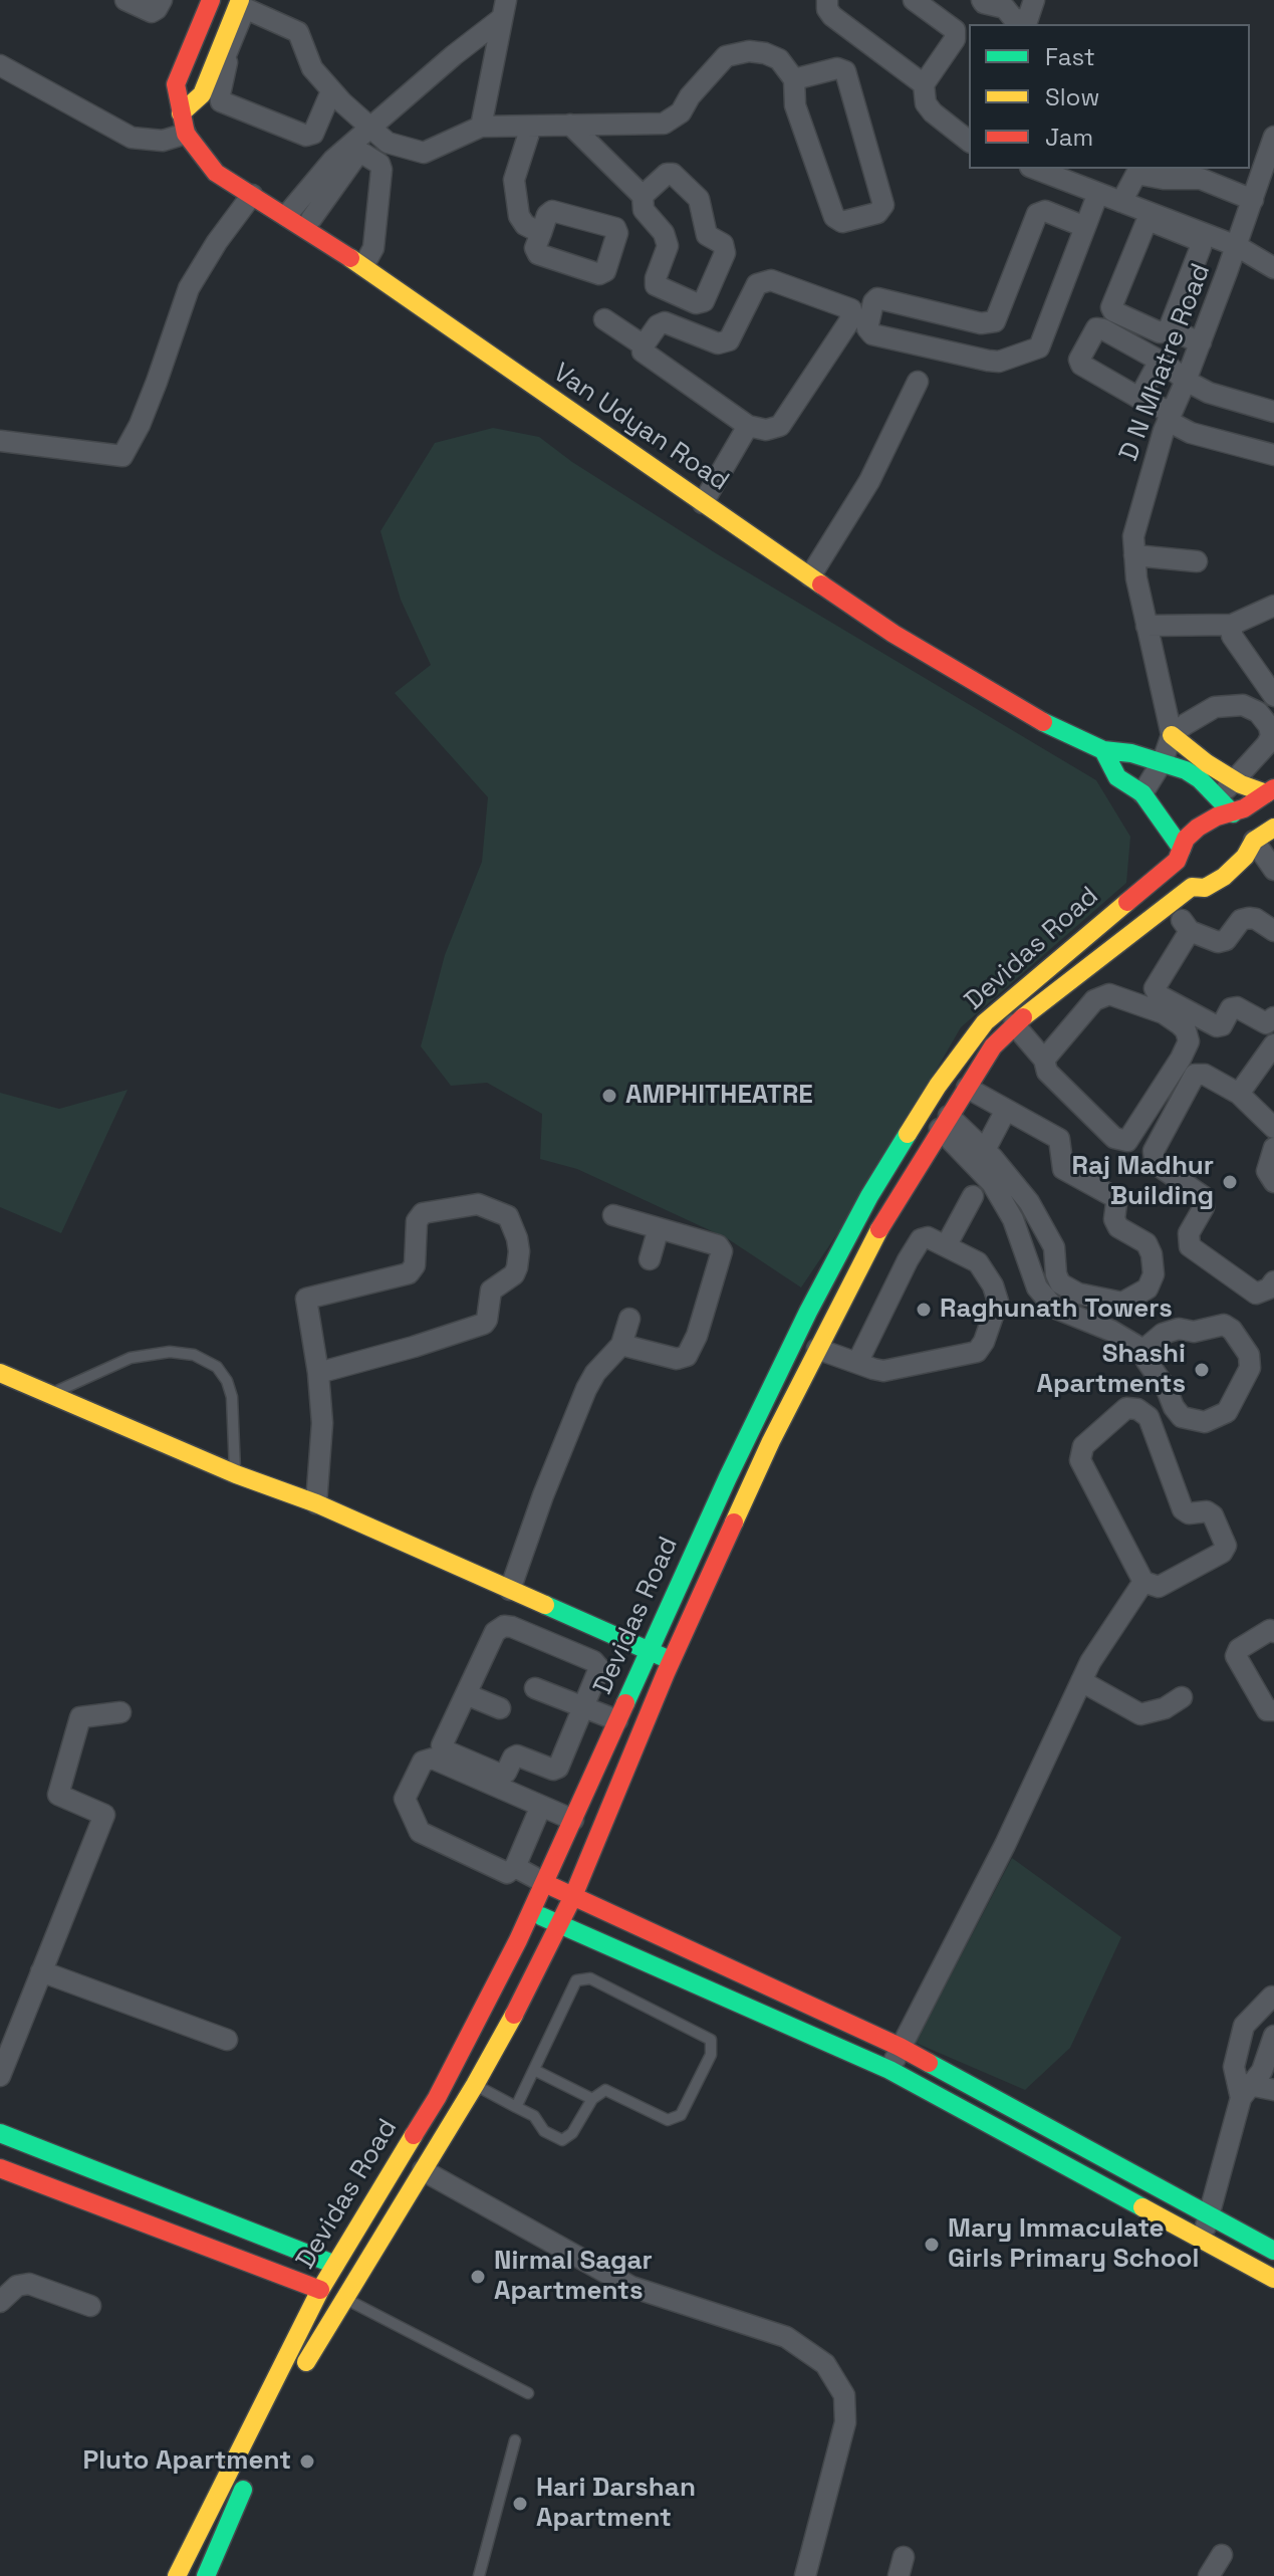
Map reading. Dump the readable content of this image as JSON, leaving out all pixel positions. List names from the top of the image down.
{
  "streets": {
    "street": ["D N Mhatre Road", "Van Udyan Road", "Devidas Road"]
  },
  "crossings": [
    ["Van Udyan Road", "Devidas Road"]
  ],
  "places": [
    "AMPHITHEATRE",
    "Raj Madhur Building",
    "Raghunath Towers",
    "Shashi Apartments",
    "Mary Immaculate Girls Primary School",
    "Nirmal Sagar Apartments",
    "Pluto Apartment",
    "Hari Darshan Apartment"
  ],
  "legend": ["Fast", "Slow", "Jam"]
}
